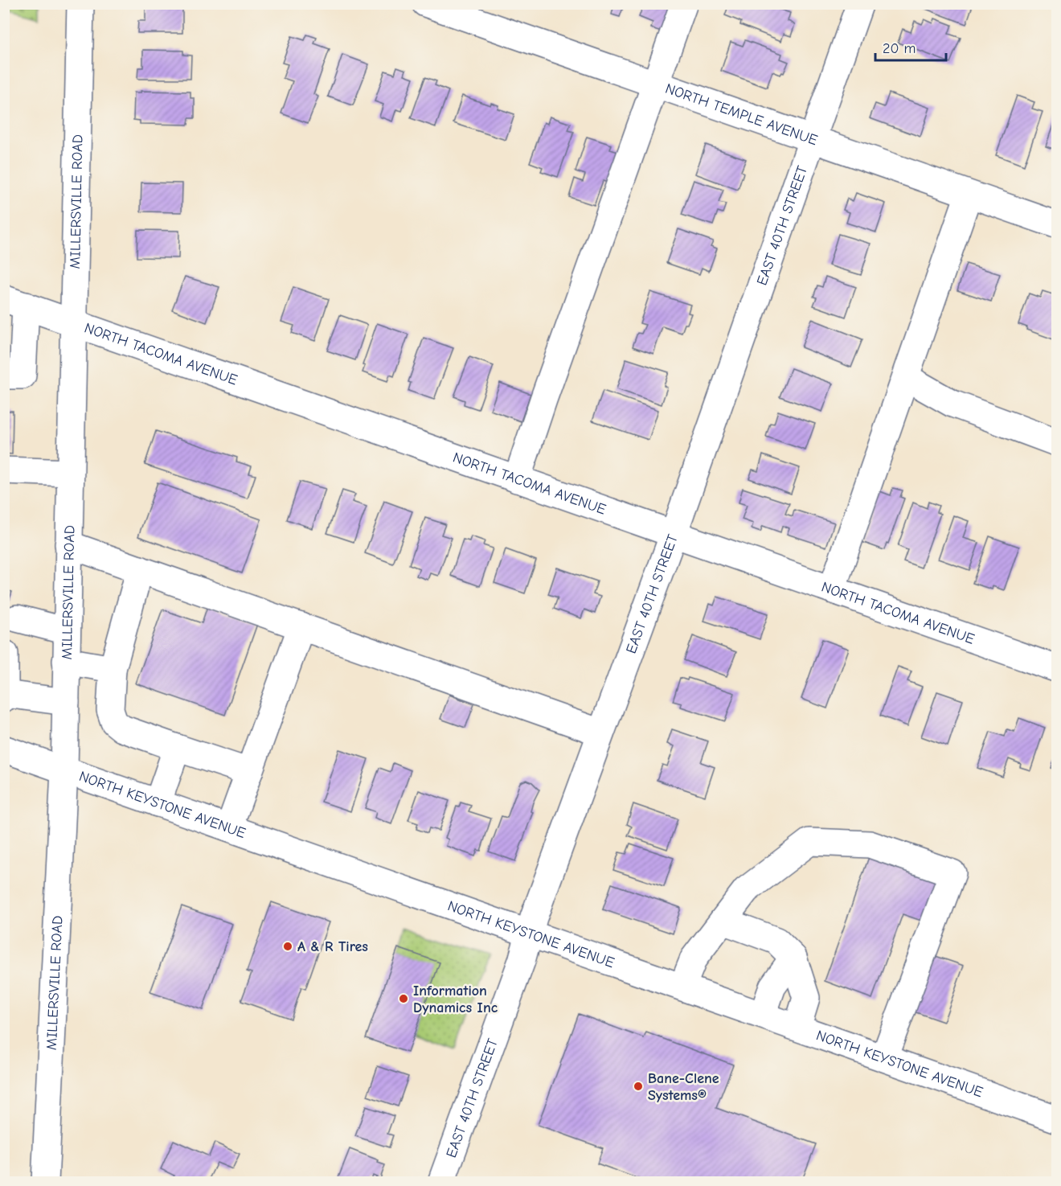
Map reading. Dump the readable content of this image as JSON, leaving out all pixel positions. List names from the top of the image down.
{
  "streets": {
    "street": [
      "NORTH TEMPLE AVENUE",
      "MILLERSVILLE ROAD",
      "EAST 40TH STREET",
      "NORTH TACOMA AVENUE",
      "NORTH KEYSTONE AVENUE"
    ]
  },
  "crossings": [
    ["NORTH TEMPLE AVENUE", "EAST 40TH STREET"],
    ["MILLERSVILLE ROAD", "NORTH TACOMA AVENUE"],
    ["MILLERSVILLE ROAD", "NORTH KEYSTONE AVENUE"],
    ["EAST 40TH STREET", "NORTH TACOMA AVENUE"],
    ["EAST 40TH STREET", "NORTH KEYSTONE AVENUE"]
  ],
  "places": ["A & R Tires", "Information Dynamics Inc", "Bane-Clene Systems®"],
  "scale_bar": "20 m"
}
